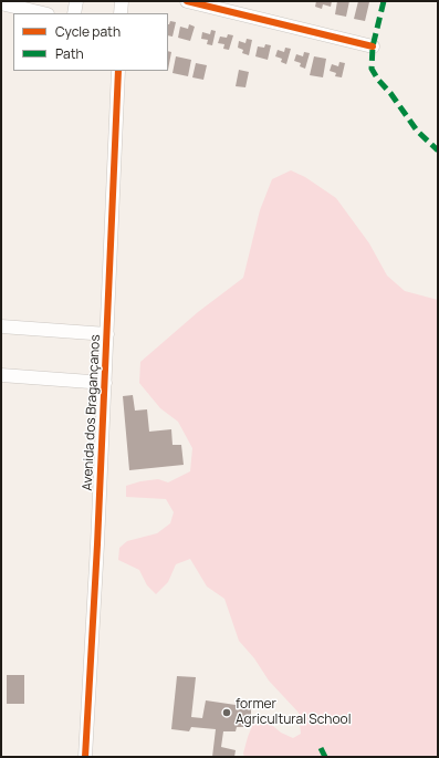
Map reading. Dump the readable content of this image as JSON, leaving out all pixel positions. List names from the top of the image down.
{
  "streets": {
    "street": ["Avenida dos Bragançanos"]
  },
  "places": ["former Agricultural School"],
  "legend": ["Cycle path", "Path"]
}
